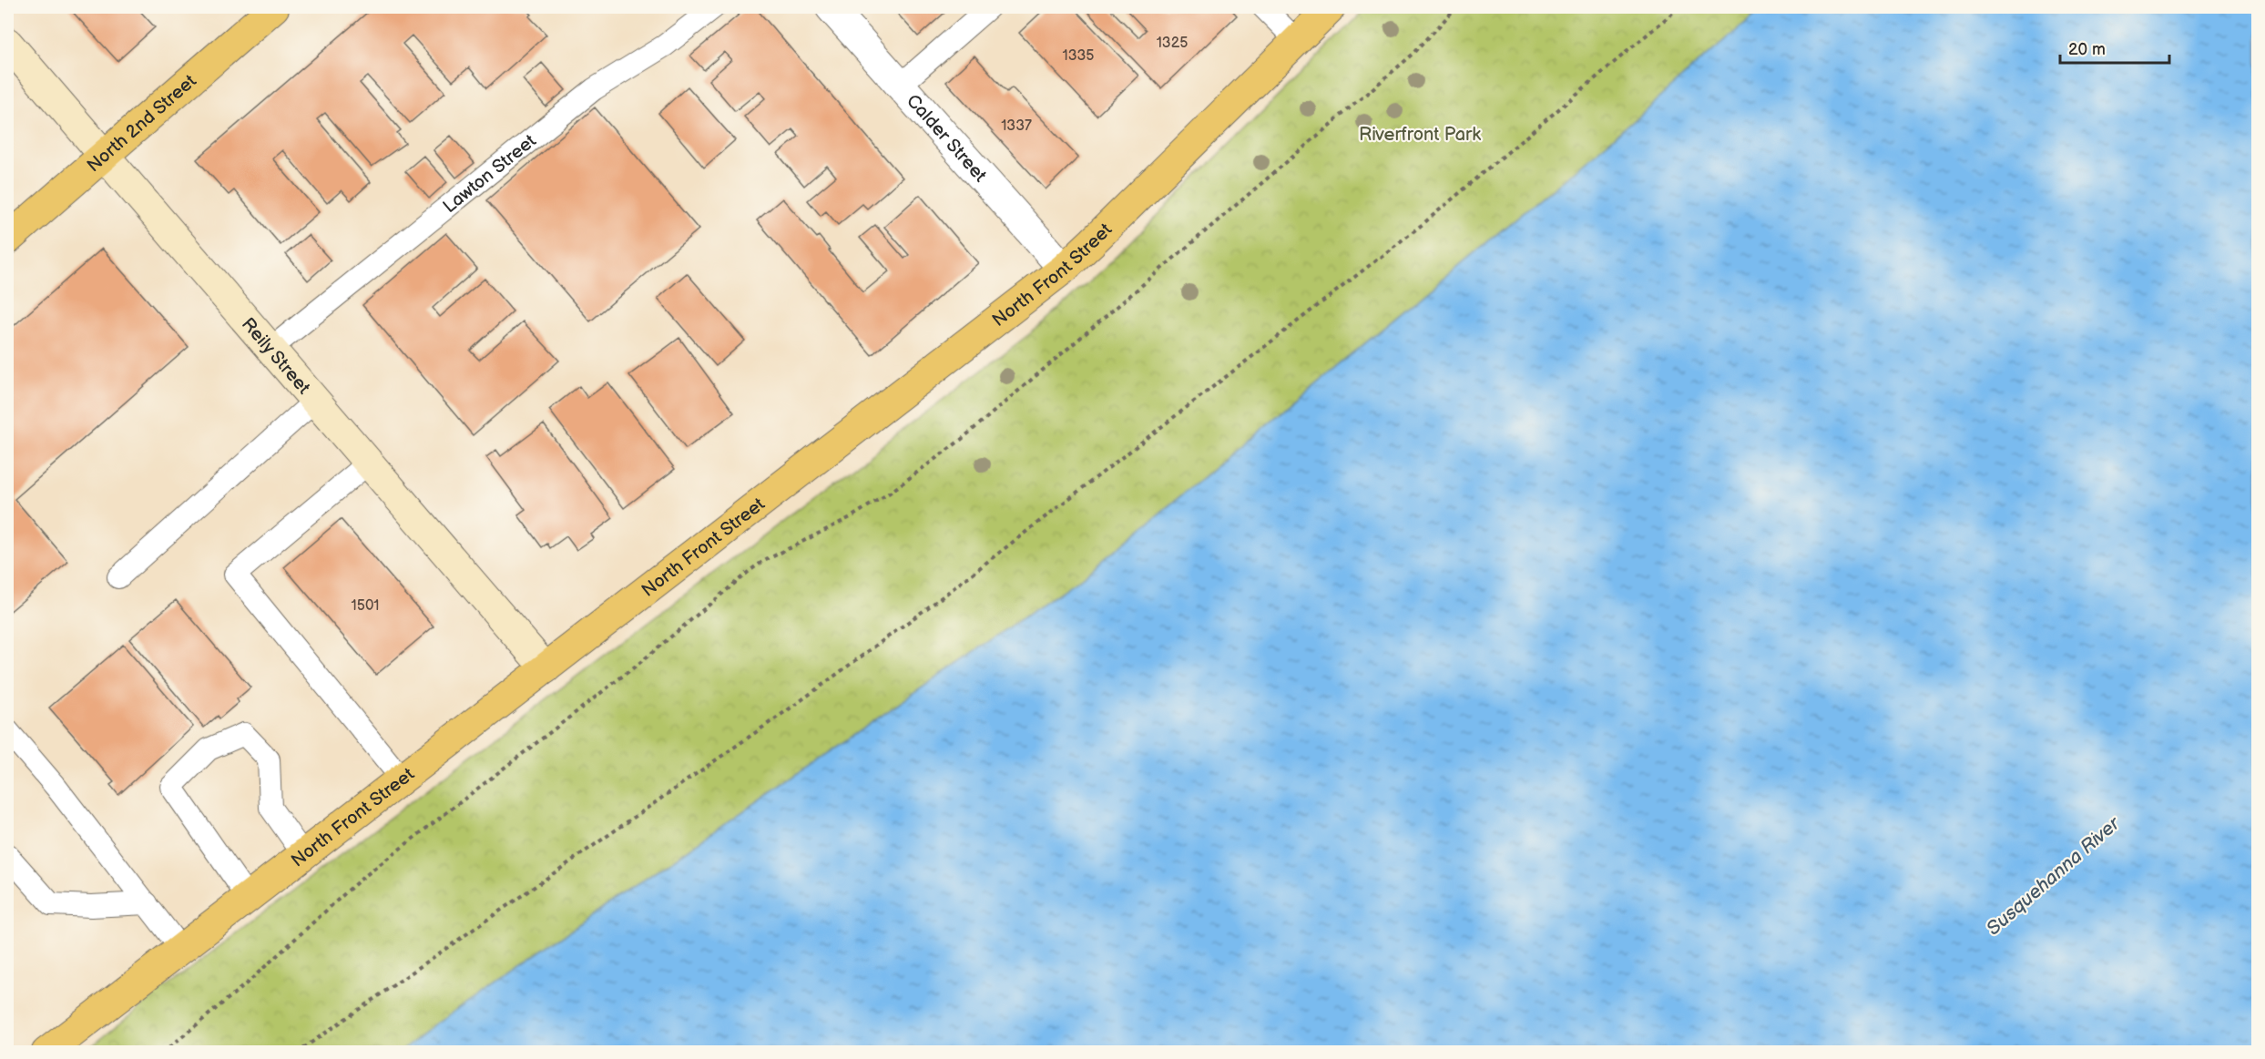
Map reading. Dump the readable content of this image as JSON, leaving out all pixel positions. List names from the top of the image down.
{
  "streets": {
    "main road": ["North 2nd Street", "North Front Street", "Reily Street"],
    "street": ["Calder Street"],
    "lane": ["Lawton Street"]
  },
  "crossings": [
    ["North 2nd Street", "Reily Street"],
    ["Calder Street", "North Front Street"],
    ["Lawton Street", "Reily Street"],
    ["North Front Street", "Reily Street"]
  ],
  "water": ["Susquehanna River"],
  "parks": ["Riverfront Park"],
  "house_numbers": [
    "1325",
    "1335",
    "1337",
    "1501"
  ],
  "scale_bar": "20 m"
}
